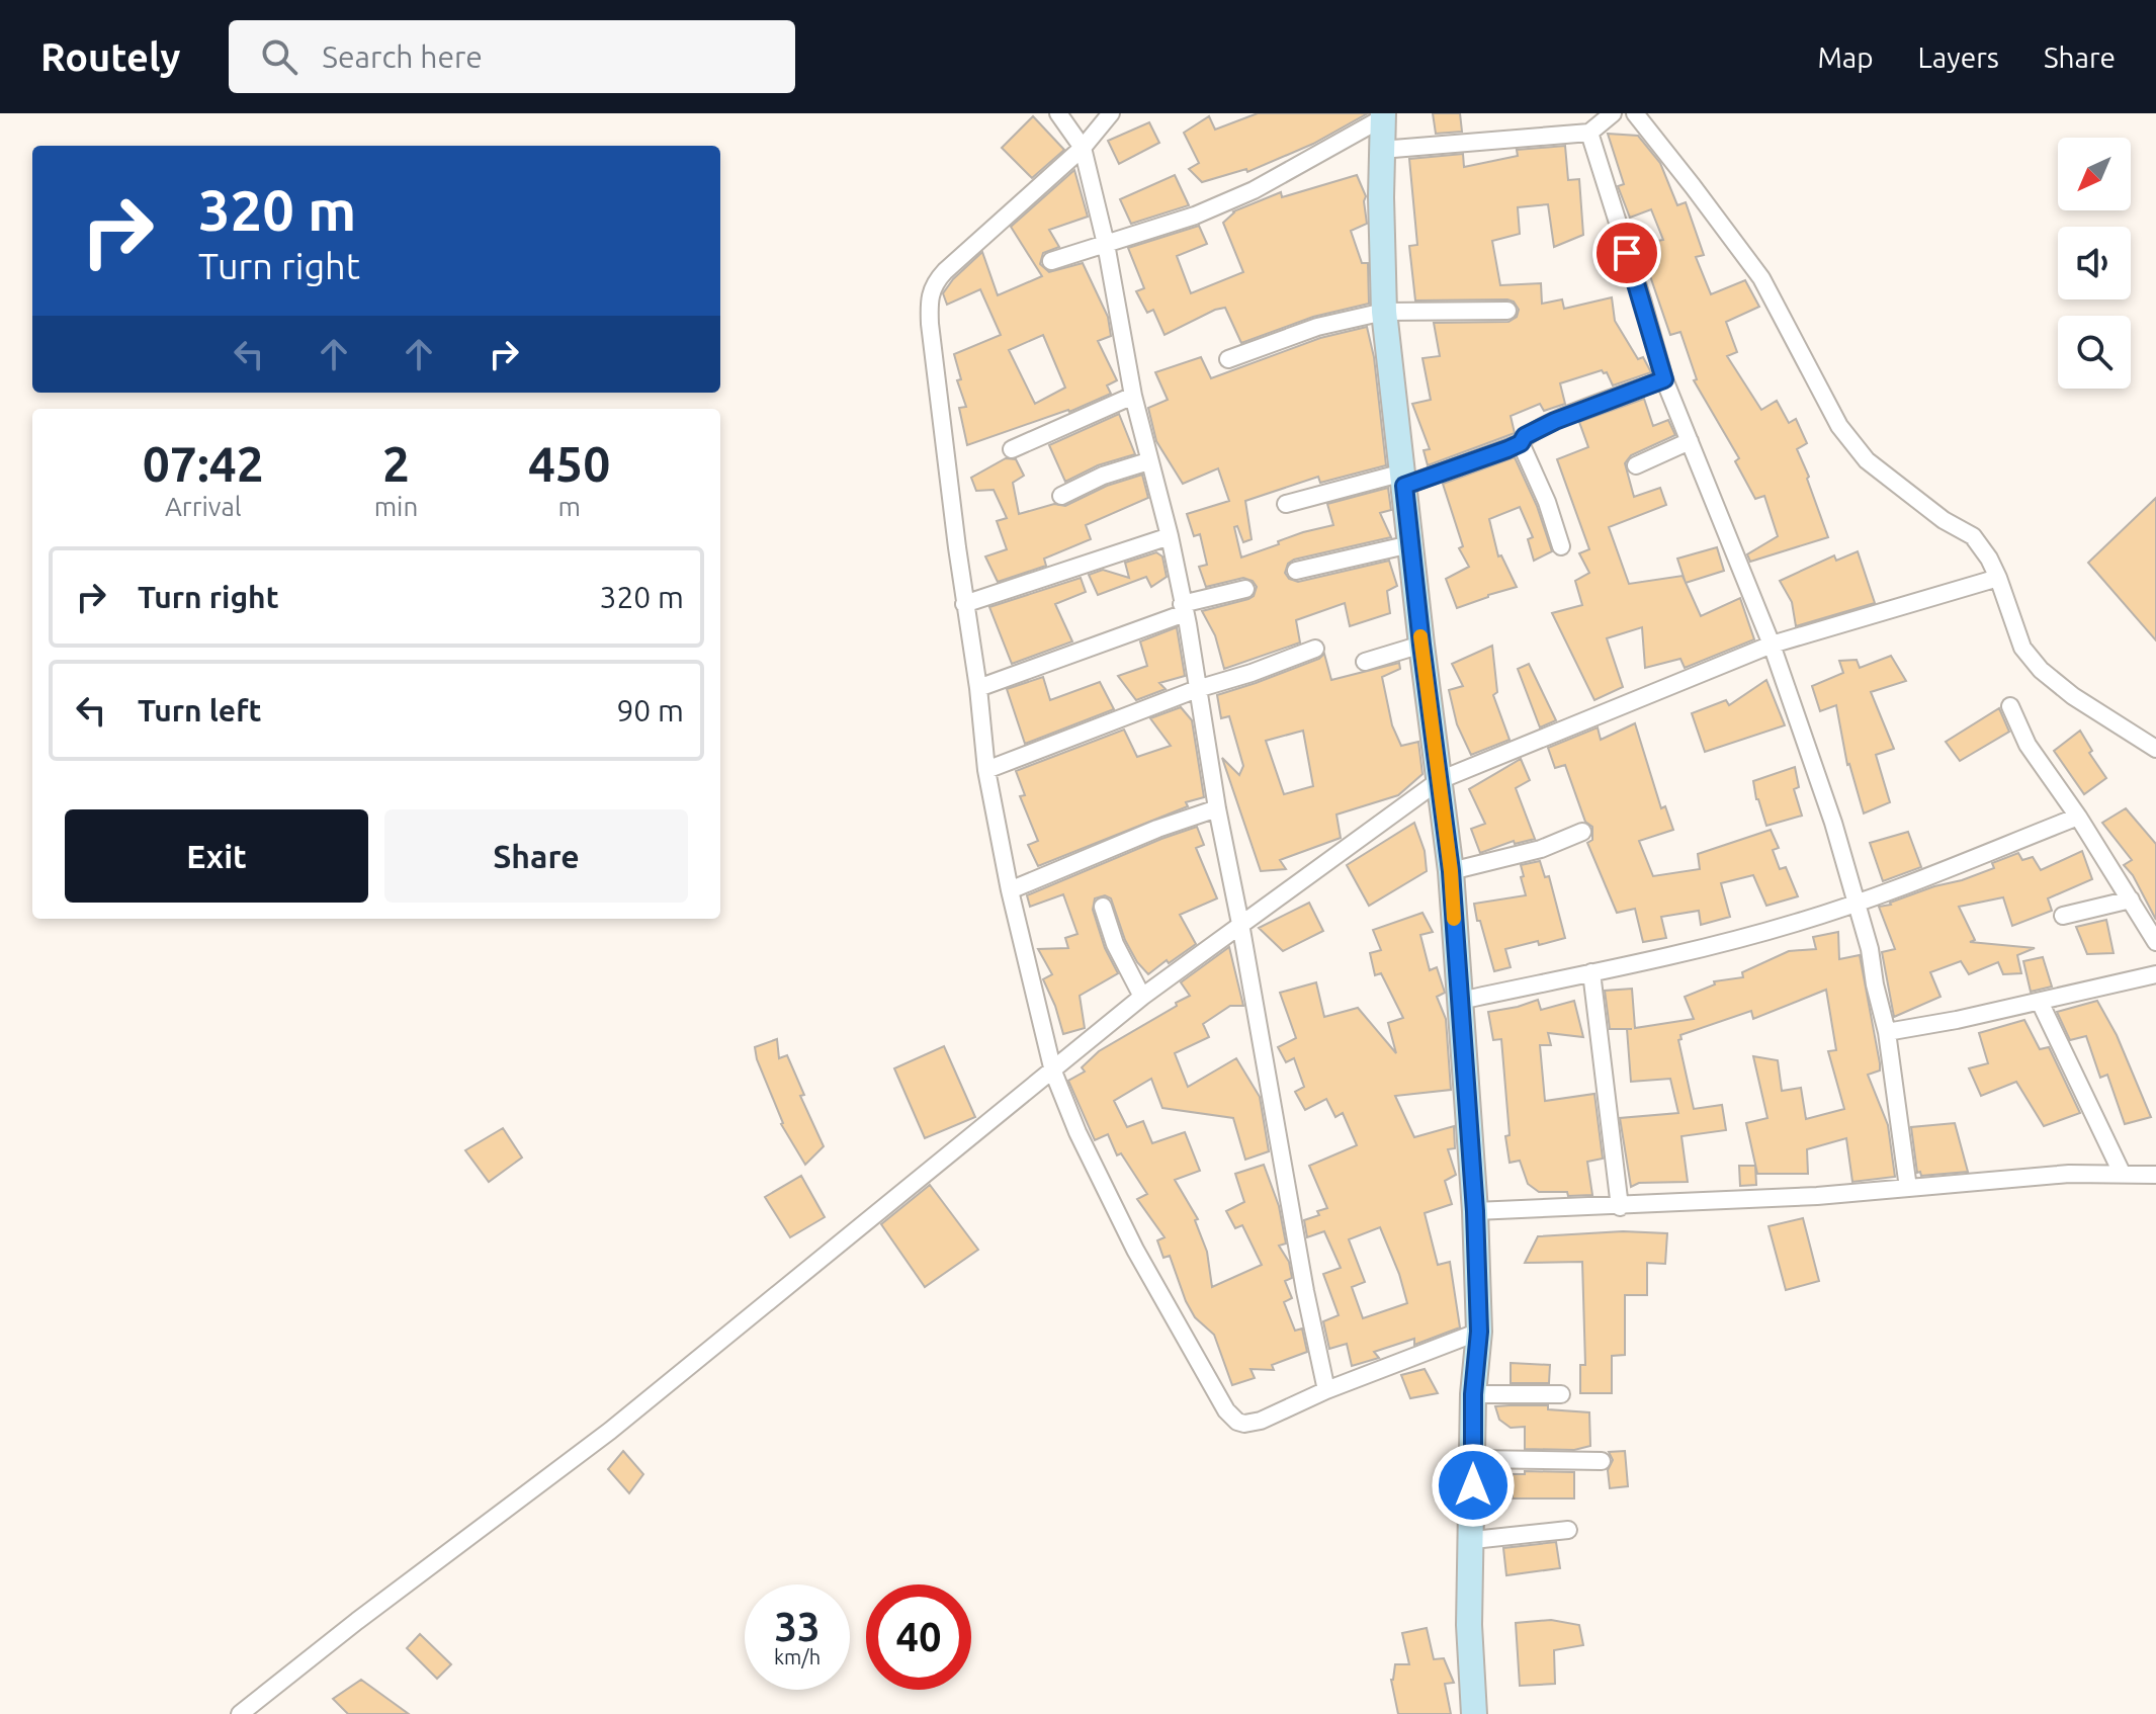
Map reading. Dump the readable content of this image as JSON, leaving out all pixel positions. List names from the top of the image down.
{
  "north": "bottom left",
  "page": {
    "header": "Routely",
    "search": "Search here",
    "nav": ["Map", "Layers", "Share"],
    "turn": ["320 m", "Turn right"],
    "eta": [
      "07:42",
      "Arrival",
      "2",
      "min",
      "450",
      "m"
    ],
    "list": [
      {
        "name": "Turn right",
        "value": "320 m"
      },
      {
        "name": "Turn left",
        "value": "90 m"
      }
    ],
    "buttons": ["Exit", "Share"],
    "speed": "33 km/h",
    "limit": "40"
  }
}
